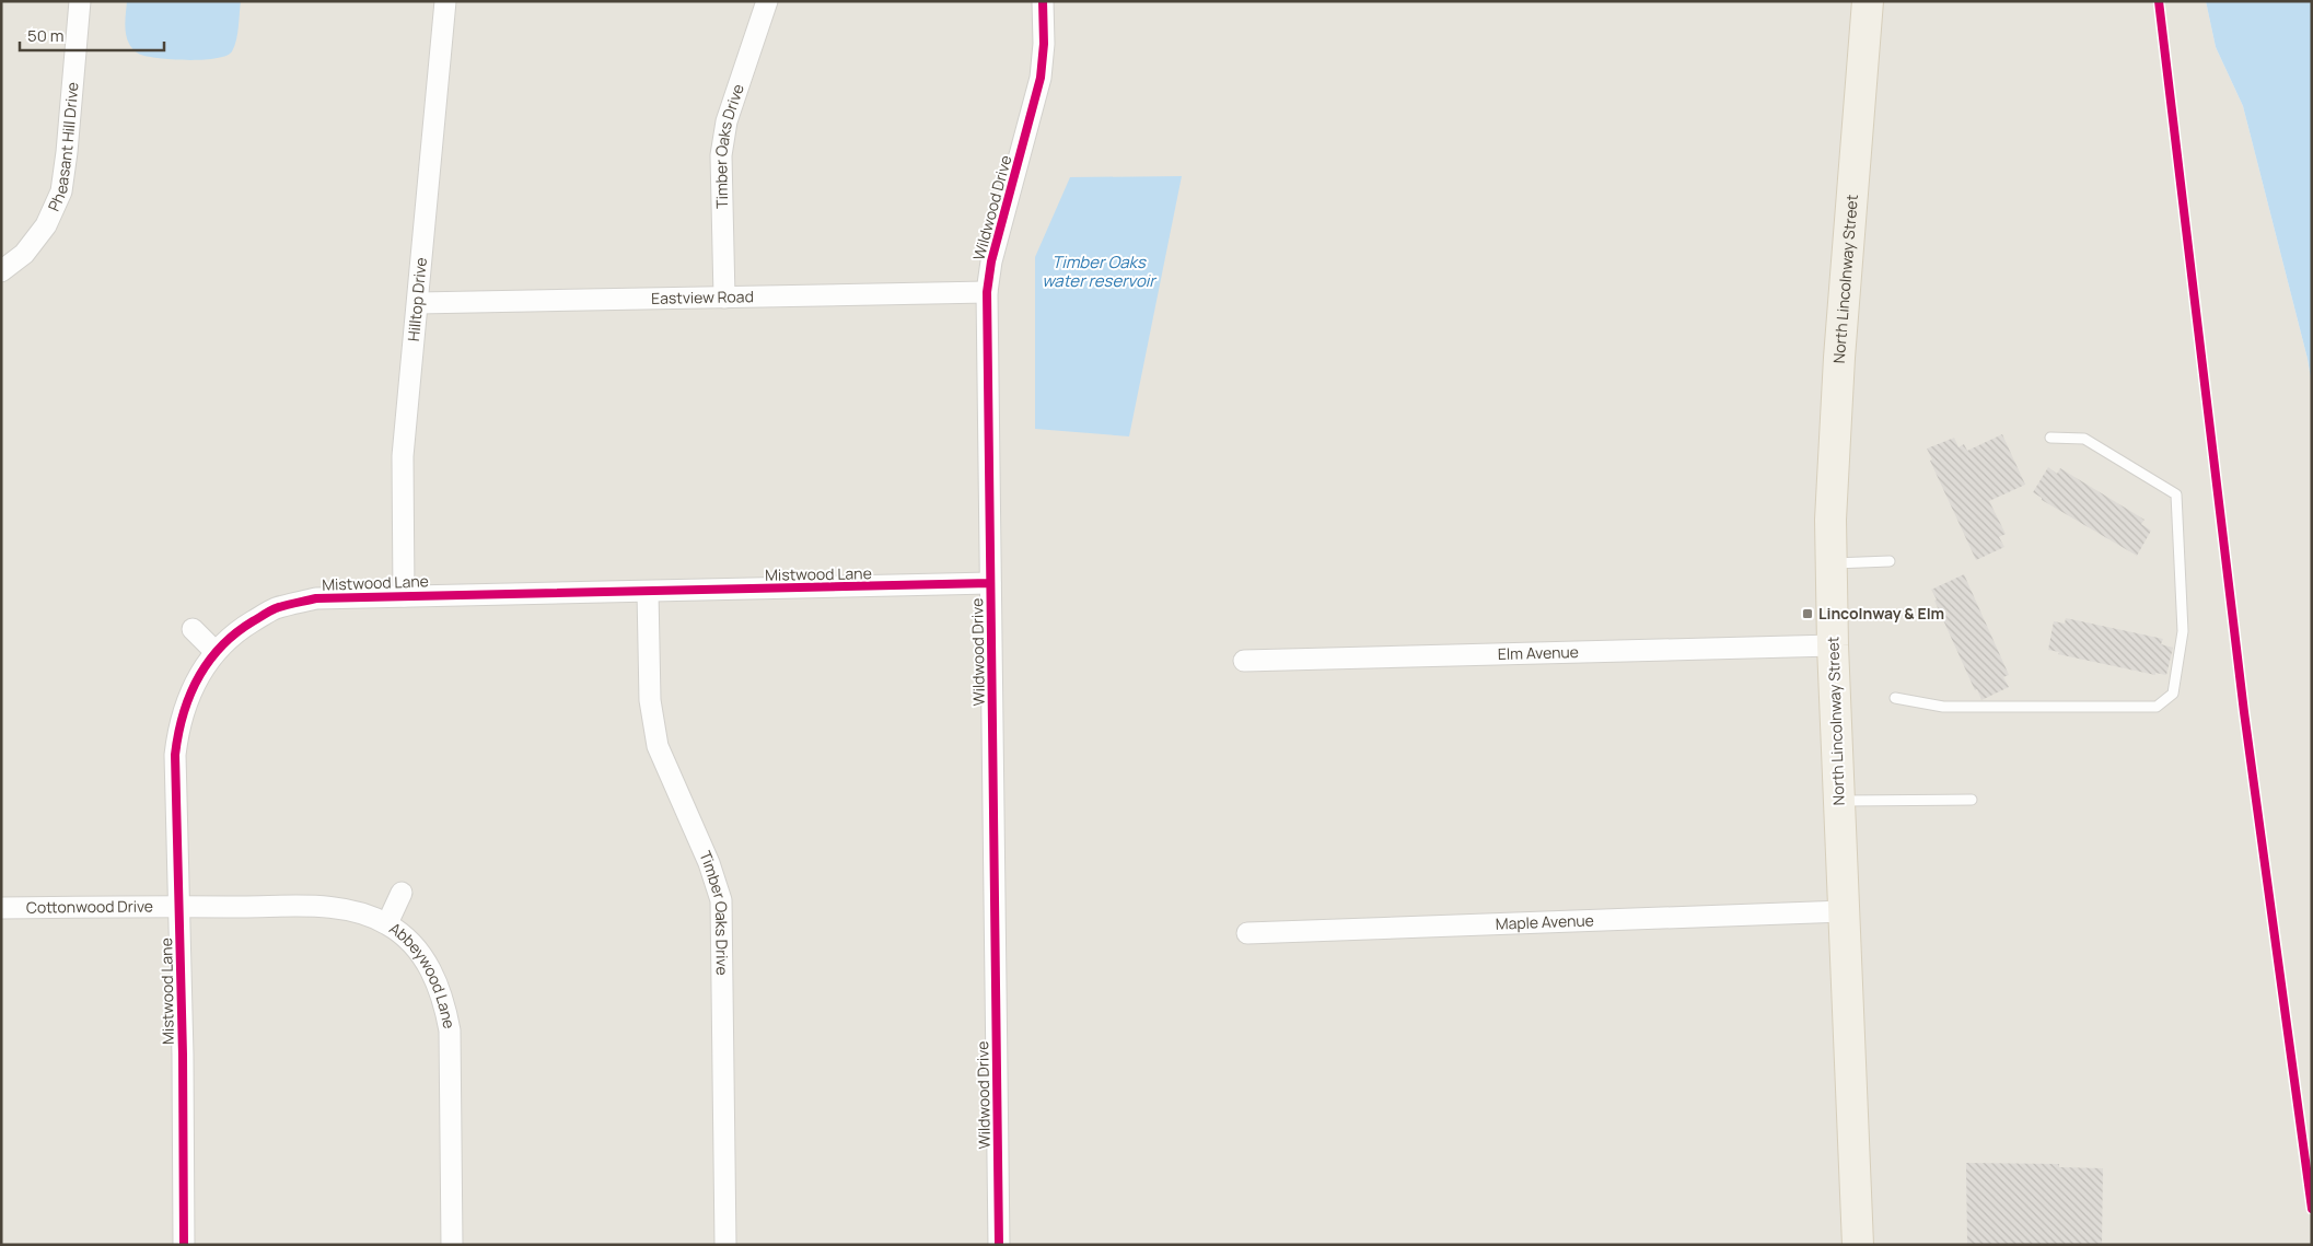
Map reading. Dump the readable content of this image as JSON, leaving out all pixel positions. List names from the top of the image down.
{
  "streets": {
    "main road": ["North Lincolnway Street"],
    "street": [
      "Pheasant Hill Drive",
      "Timber Oaks Drive",
      "Wildwood Drive",
      "Eastview Road",
      "Hilltop Drive",
      "Mistwood Lane",
      "Elm Avenue",
      "Cottonwood Drive",
      "Maple Avenue",
      "Abbeywood Lane"
    ]
  },
  "crossings": [
    ["Timber Oaks Drive", "Eastview Road"],
    ["Timber Oaks Drive", "Mistwood Lane"],
    ["Wildwood Drive", "Eastview Road"],
    ["Wildwood Drive", "Mistwood Lane"],
    ["North Lincolnway Street", "Elm Avenue"],
    ["North Lincolnway Street", "Maple Avenue"],
    ["Eastview Road", "Hilltop Drive"],
    ["Hilltop Drive", "Mistwood Lane"],
    ["Mistwood Lane", "Cottonwood Drive"],
    ["Mistwood Lane", "Abbeywood Lane"],
    ["Cottonwood Drive", "Abbeywood Lane"]
  ],
  "water": ["Timber Oaks water reservoir"],
  "places": {
    "transit": ["Lincolnway & Elm"]
  },
  "scale_bar": "50 m"
}
